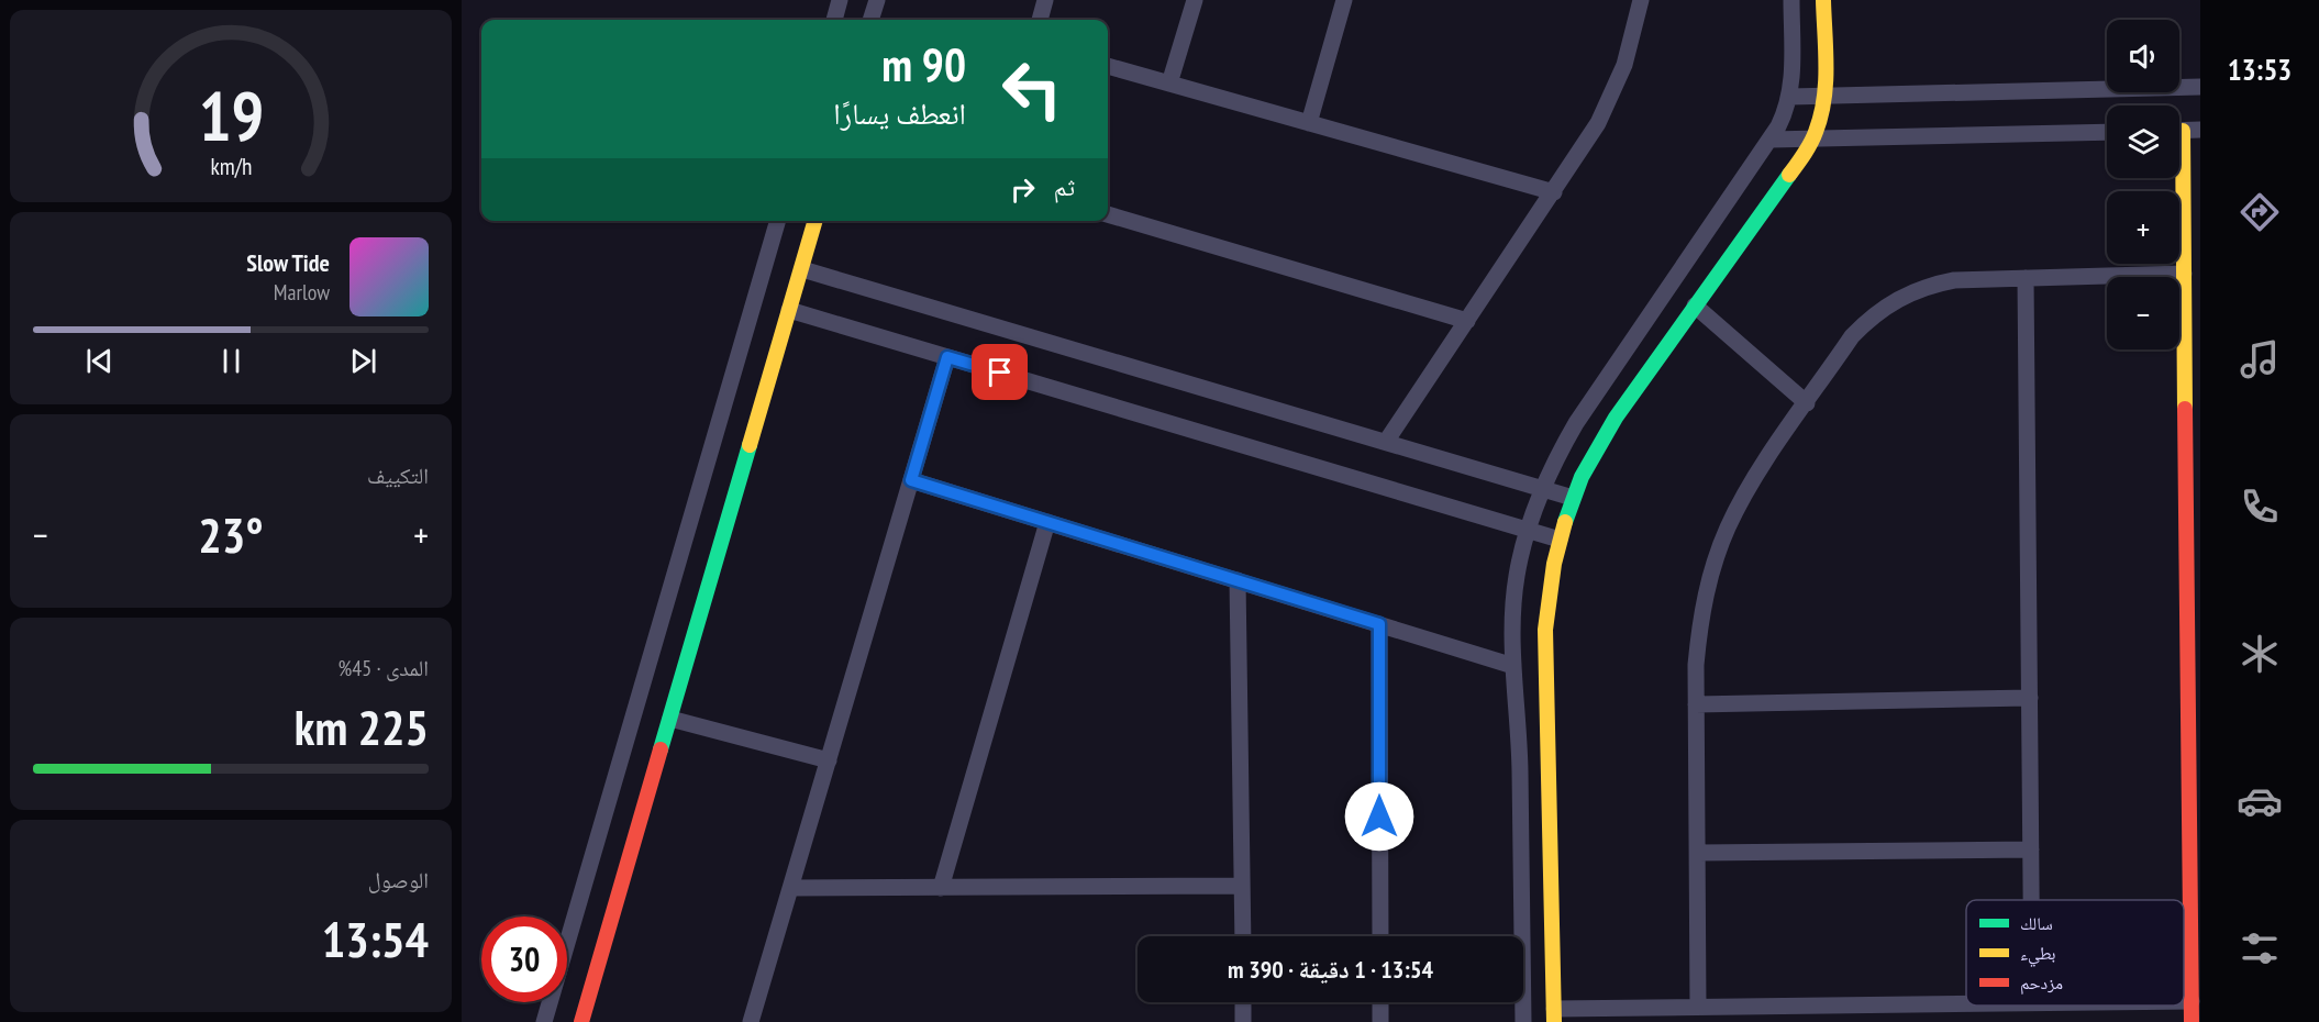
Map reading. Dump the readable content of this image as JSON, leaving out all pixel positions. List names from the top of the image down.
{
  "legend": ["سالك", "بطيء", "مزدحم"],
  "page": {
    "tabs": "13:53",
    "map_buttons": ["+", "−"],
    "turn": ["90 m", "انعطف يسارًا"],
    "then": "ثم",
    "song": ["Slow Tide", "Marlow"],
    "tile": [
      "التكييف",
      ["المدى · 45%", "225 km"],
      ["الوصول", "13:54"]
    ],
    "heat": ["−", "23°", "+"],
    "limit": "30",
    "trip": "13:54 · 1 دقيقة · 390 m",
    "gauge": ["19", "km/h"]
  }
}
